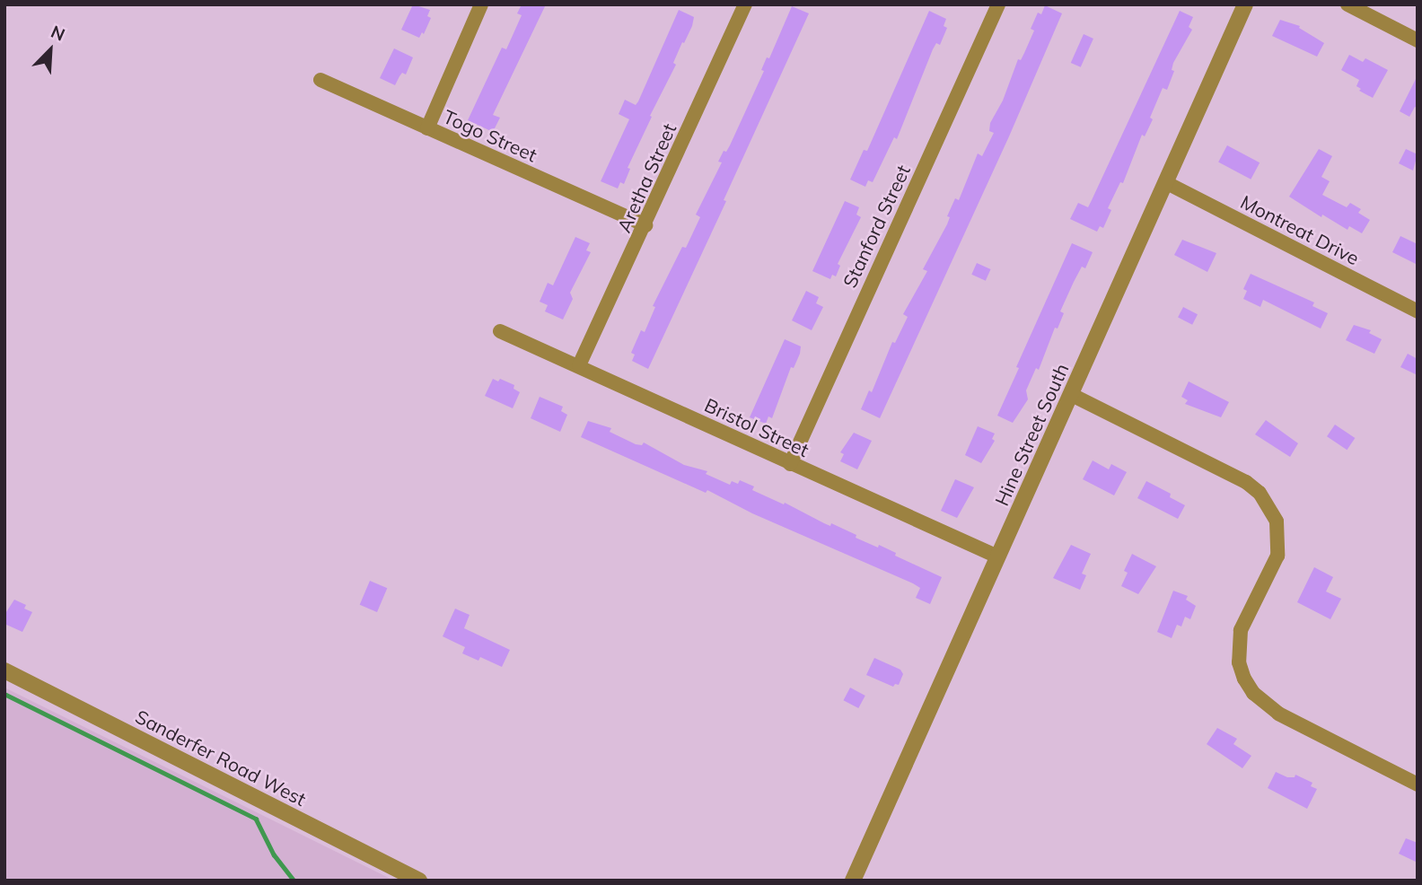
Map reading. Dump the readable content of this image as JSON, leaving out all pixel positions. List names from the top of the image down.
{
  "streets": {
    "street": [
      "Togo Street",
      "Aretha Street",
      "Stanford Street",
      "Montreat Drive",
      "Bristol Street",
      "Hine Street South",
      "Sanderfer Road West"
    ]
  },
  "crossings": [
    ["Togo Street", "Aretha Street"],
    ["Aretha Street", "Bristol Street"],
    ["Stanford Street", "Bristol Street"],
    ["Montreat Drive", "Hine Street South"],
    ["Bristol Street", "Hine Street South"]
  ],
  "north": "top right"
}
